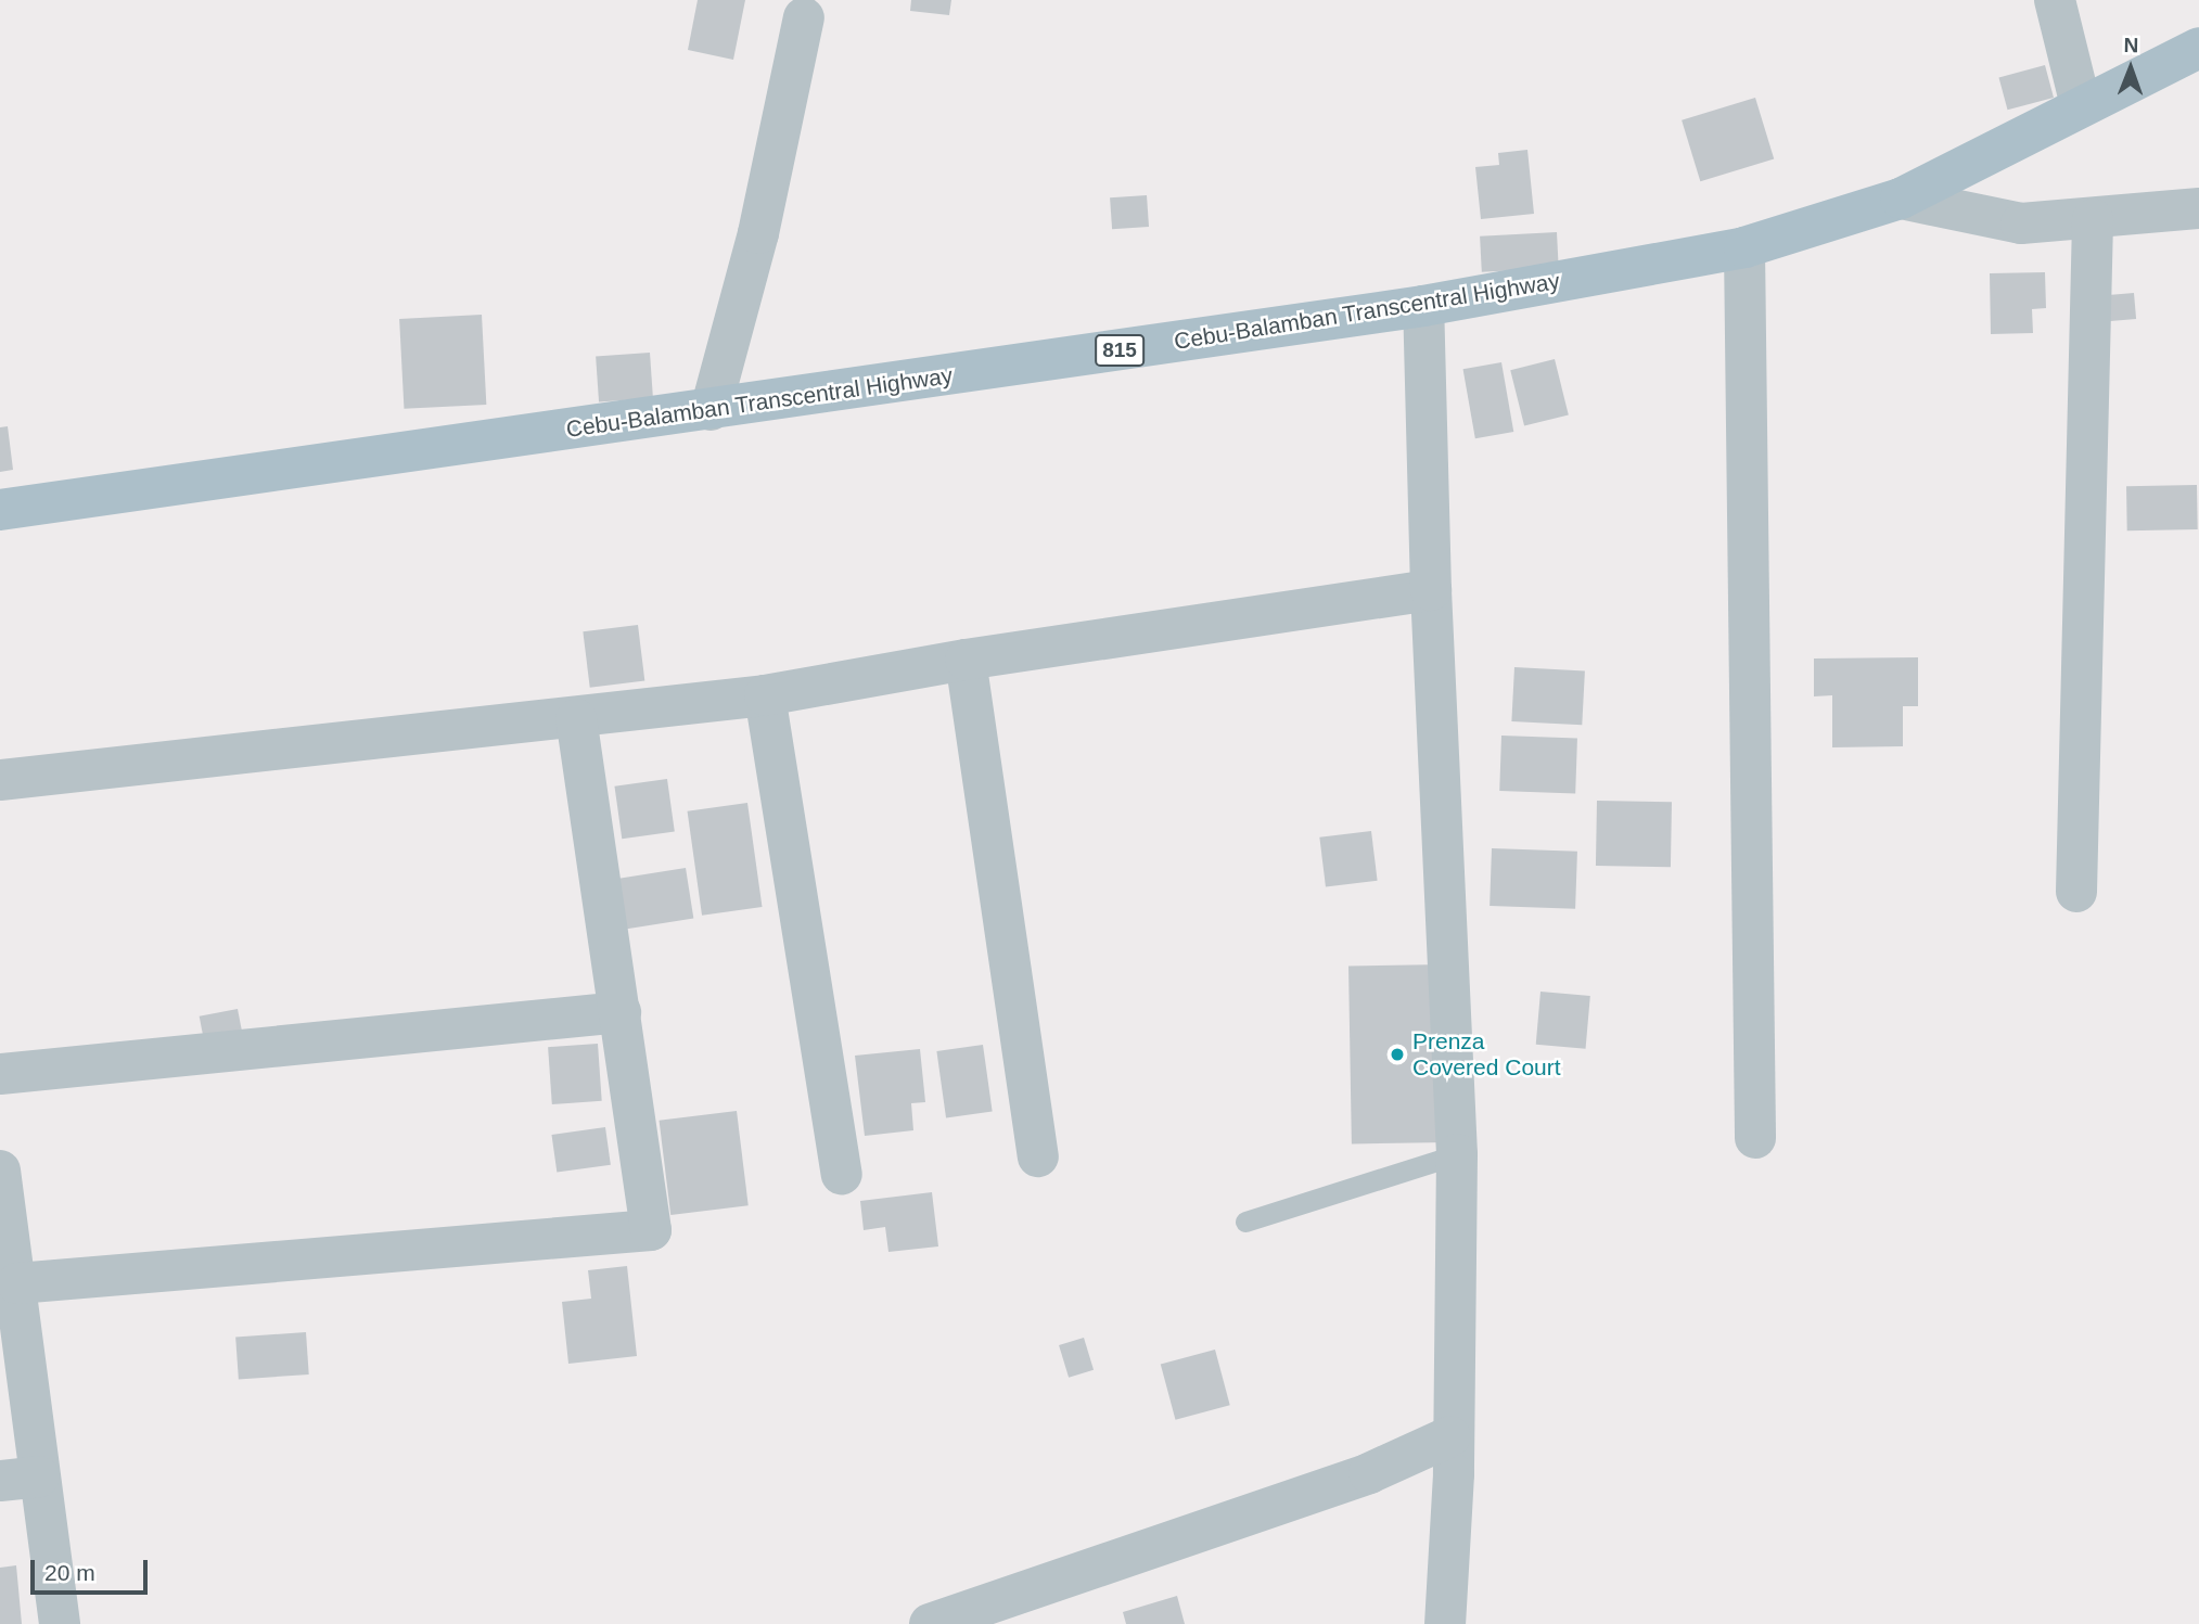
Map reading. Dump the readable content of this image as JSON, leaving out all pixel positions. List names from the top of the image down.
{
  "streets": {
    "main road": ["Cebu-Balamban Transcentral Highway", "815"]
  },
  "places": ["Prenza Covered Court"],
  "scale_bar": "20 m",
  "north": "top"
}
